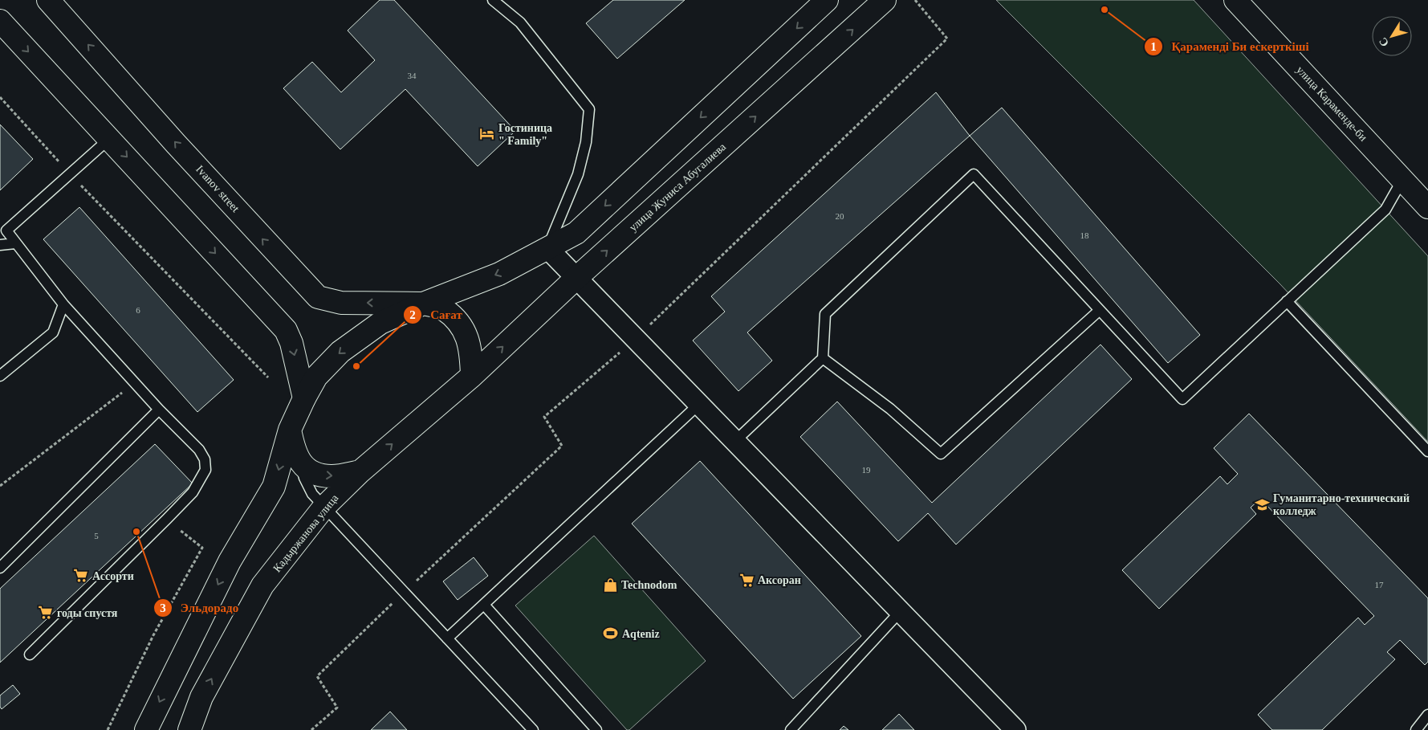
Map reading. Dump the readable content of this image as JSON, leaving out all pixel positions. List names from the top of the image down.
{
  "streets": {
    "main road": [
      "улица Караменде-би",
      "улица Жуниса Абугалиева",
      "Ivanov street",
      "Кадыржанова улица"
    ]
  },
  "crossings": [
    ["улица Жуниса Абугалиева", "Кадыржанова улица"]
  ],
  "places": {
    "other": ["Қараменді Би ескерткіші", "Сағат", "Эльдорадо"],
    "hotel": ["Гостиница \" Family\""],
    "school or university": ["Гуманитарно-технический колледж"],
    "supermarket": ["Ассорти", "Аксоран", "годы спустя"],
    "shop": ["Technodom"],
    "sports": ["Aqteniz"]
  },
  "house_numbers": [
    "34",
    "20",
    "18",
    "6",
    "19",
    "5",
    "17"
  ],
  "north": "bottom left"
}
